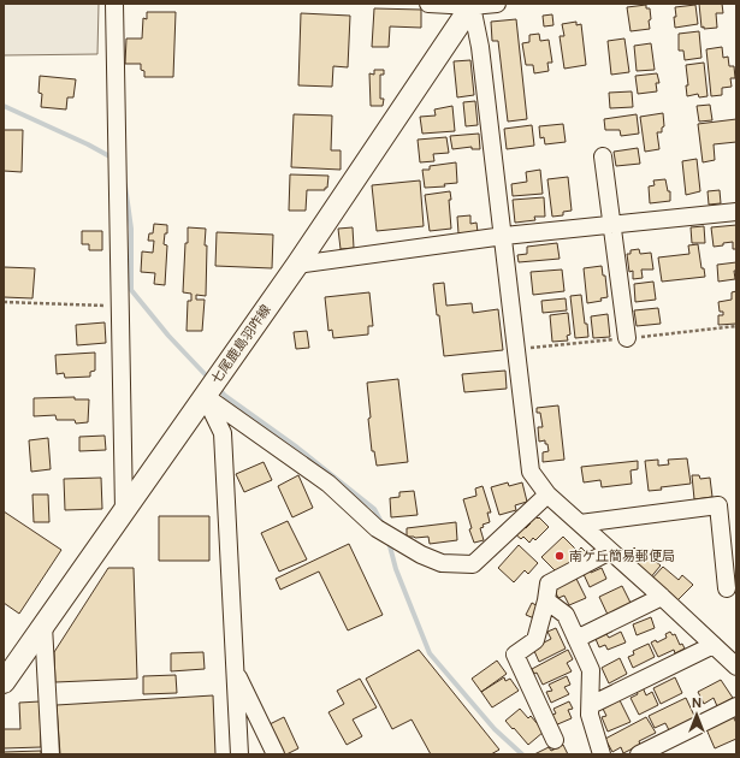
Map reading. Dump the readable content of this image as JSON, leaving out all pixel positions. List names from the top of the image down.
{
  "streets": {
    "main road": ["七尾鹿島羽咋線"]
  },
  "places": ["南ケ丘簡易郵便局"],
  "north": "top"
}
